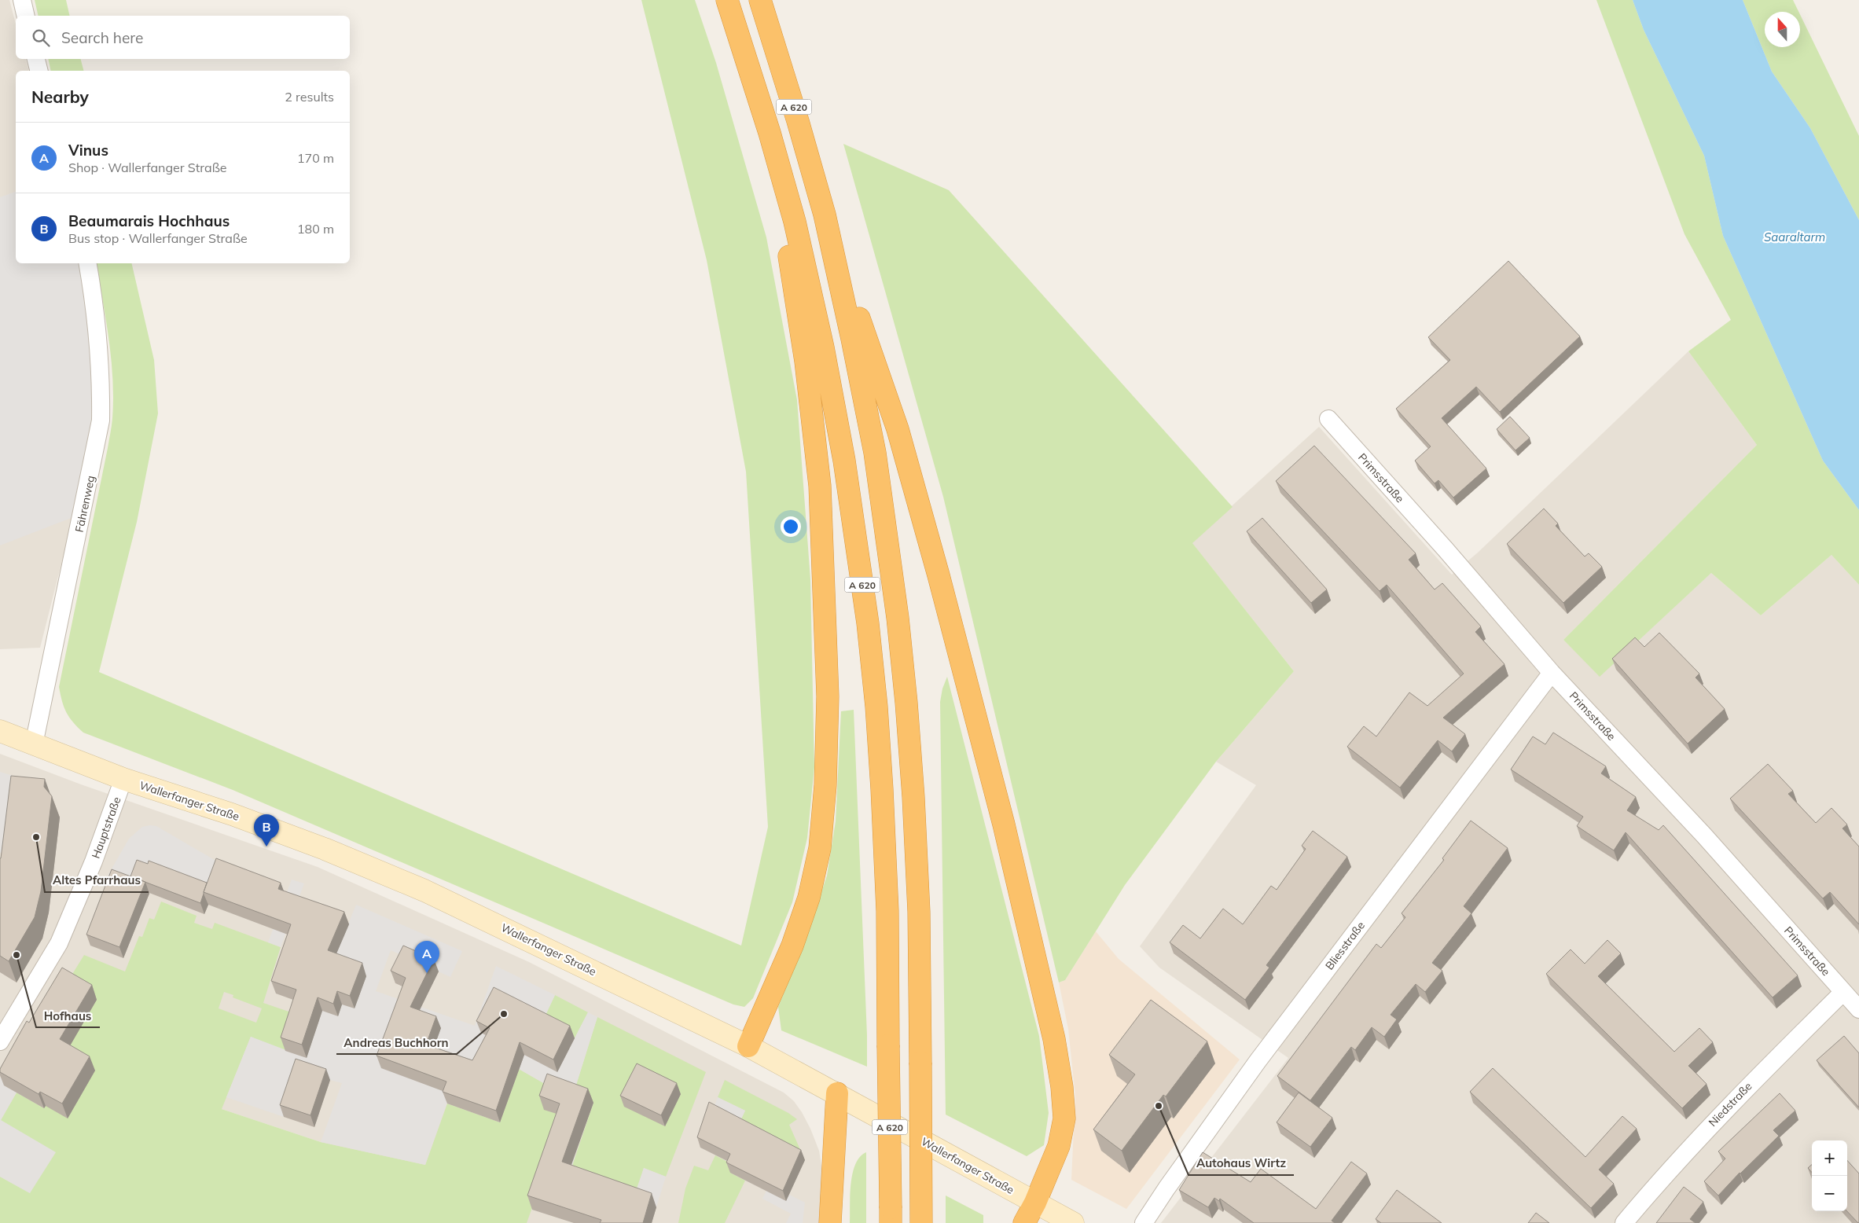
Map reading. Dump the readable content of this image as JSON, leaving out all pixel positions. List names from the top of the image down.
{
  "streets": {
    "highway": ["A 620"],
    "main road": ["Wallerfanger Straße"],
    "street": [
      "Primsstraße",
      "Fährenweg",
      "Hauptstraße",
      "Bliesstraße",
      "Niedstraße"
    ]
  },
  "crossings": [
    ["Primsstraße", "Bliesstraße"],
    ["Primsstraße", "Niedstraße"],
    ["Fährenweg", "Wallerfanger Straße"],
    ["Wallerfanger Straße", "Hauptstraße"]
  ],
  "water": ["Saaraltarm"],
  "places": [
    "Altes Pfarrhaus",
    "Hofhaus",
    "Andreas Buchhorn",
    "Autohaus Wirtz"
  ],
  "north": "top",
  "page": {
    "search": "Search here",
    "heading": ["Nearby", "2 results"],
    "list": [
      {
        "mark": "A",
        "name": "Vinus",
        "note": "Shop · Wallerfanger Straße",
        "value": "170 m"
      },
      {
        "mark": "B",
        "name": "Beaumarais Hochhaus",
        "note": "Bus stop · Wallerfanger Straße",
        "value": "180 m"
      }
    ],
    "pins": ["B", "A"],
    "map_buttons": ["+", "−"]
  }
}
